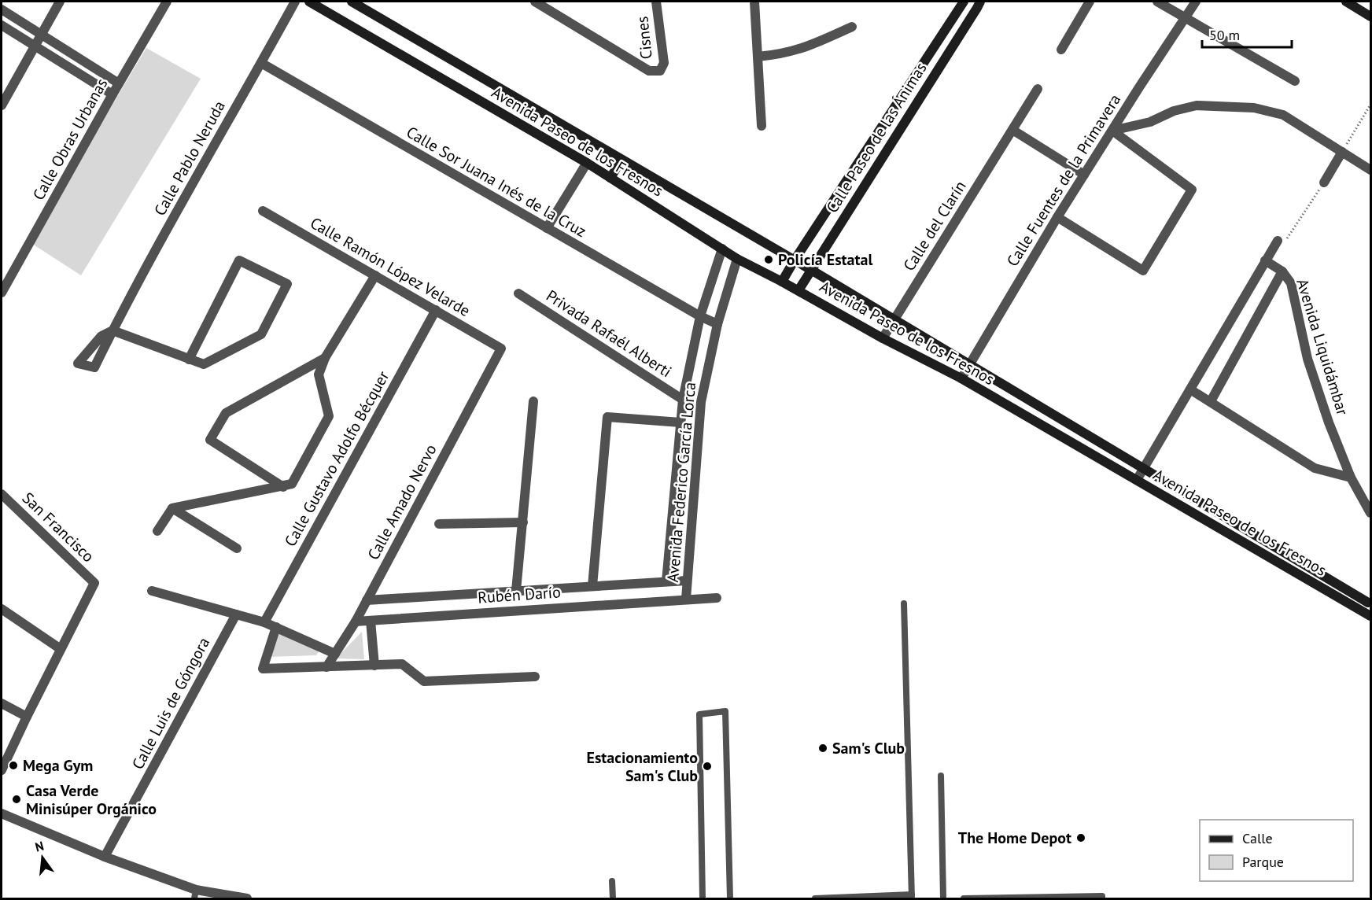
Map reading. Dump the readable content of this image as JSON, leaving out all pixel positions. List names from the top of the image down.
{
  "streets": {
    "street": [
      "Cisnes",
      "Calle Paseo de las Ánimas",
      "Calle Obras Urbanas",
      "Avenida Paseo de los Fresnos",
      "Calle Pablo Neruda",
      "Calle Fuentes de la Primavera",
      "Calle Sor Juana Inés de la Cruz",
      "Calle del Clarín",
      "Calle Ramón López Velarde",
      "Privada Rafaél Alberti",
      "Avenida Liquidámbar",
      "Calle Gustavo Adolfo Bécquer",
      "Avenida Federico García Lorca",
      "Calle Amado Nervo",
      "San Francisco",
      "Rubén Darío",
      "Calle Luis de Góngora"
    ]
  },
  "crossings": [
    ["Calle Paseo de las Ánimas", "Avenida Paseo de los Fresnos"],
    ["Avenida Paseo de los Fresnos", "Calle Fuentes de la Primavera"],
    ["Avenida Paseo de los Fresnos", "Calle del Clarín"],
    ["Avenida Paseo de los Fresnos", "Avenida Federico García Lorca"],
    ["Calle Pablo Neruda", "Calle Sor Juana Inés de la Cruz"],
    ["Calle Sor Juana Inés de la Cruz", "Avenida Federico García Lorca"],
    ["Calle Ramón López Velarde", "Calle Gustavo Adolfo Bécquer"],
    ["Calle Ramón López Velarde", "Calle Amado Nervo"],
    ["Privada Rafaél Alberti", "Avenida Federico García Lorca"],
    ["Avenida Federico García Lorca", "Rubén Darío"],
    ["Calle Amado Nervo", "Rubén Darío"]
  ],
  "places": [
    "Policía Estatal",
    "Sam's Club",
    "Mega Gym",
    "Estacionamiento Sam's Club",
    "Casa Verde Minisúper Orgánico",
    "The Home Depot"
  ],
  "legend": ["Calle", "Parque"],
  "scale_bar": "50 m",
  "north": "top"
}
